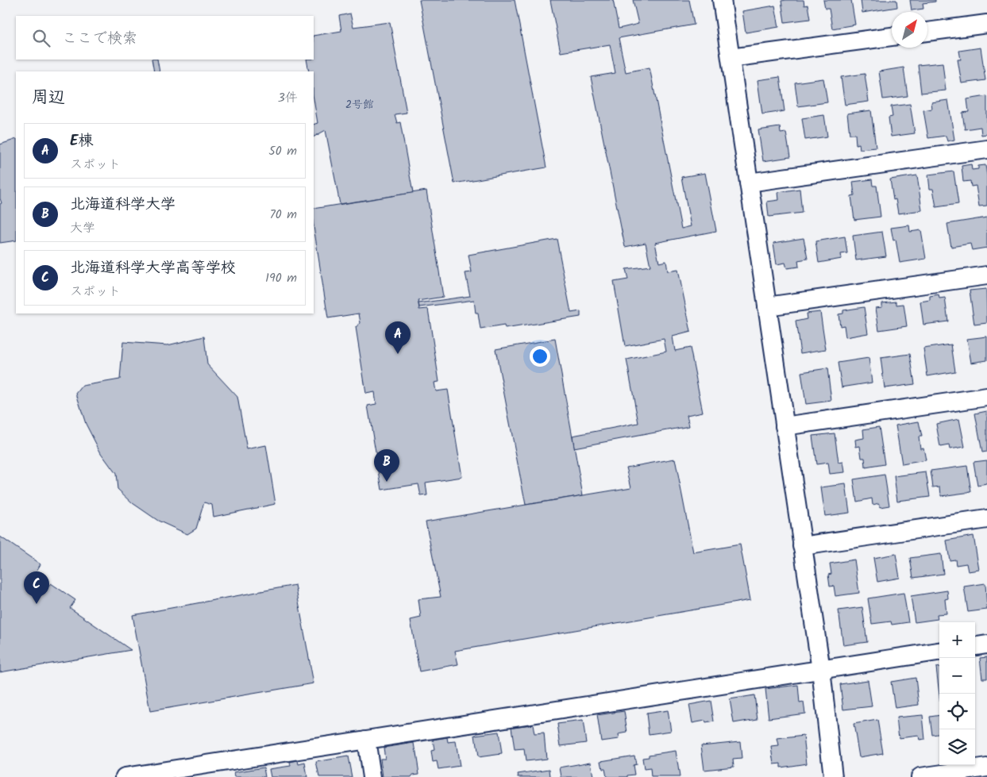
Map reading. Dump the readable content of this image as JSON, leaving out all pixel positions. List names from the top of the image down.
{
  "house_numbers": ["2号館"],
  "north": "top right",
  "page": {
    "search": "ここで検索",
    "heading": ["周辺", "3件"],
    "list": [
      {
        "mark": "A",
        "name": "E棟",
        "note": "スポット",
        "value": "50 m"
      },
      {
        "mark": "B",
        "name": "北海道科学大学",
        "note": "大学",
        "value": "70 m"
      },
      {
        "mark": "C",
        "name": "北海道科学大学高等学校",
        "note": "スポット",
        "value": "190 m"
      }
    ],
    "pins": ["A", "B", "C"],
    "map_buttons": ["+", "−"]
  }
}
